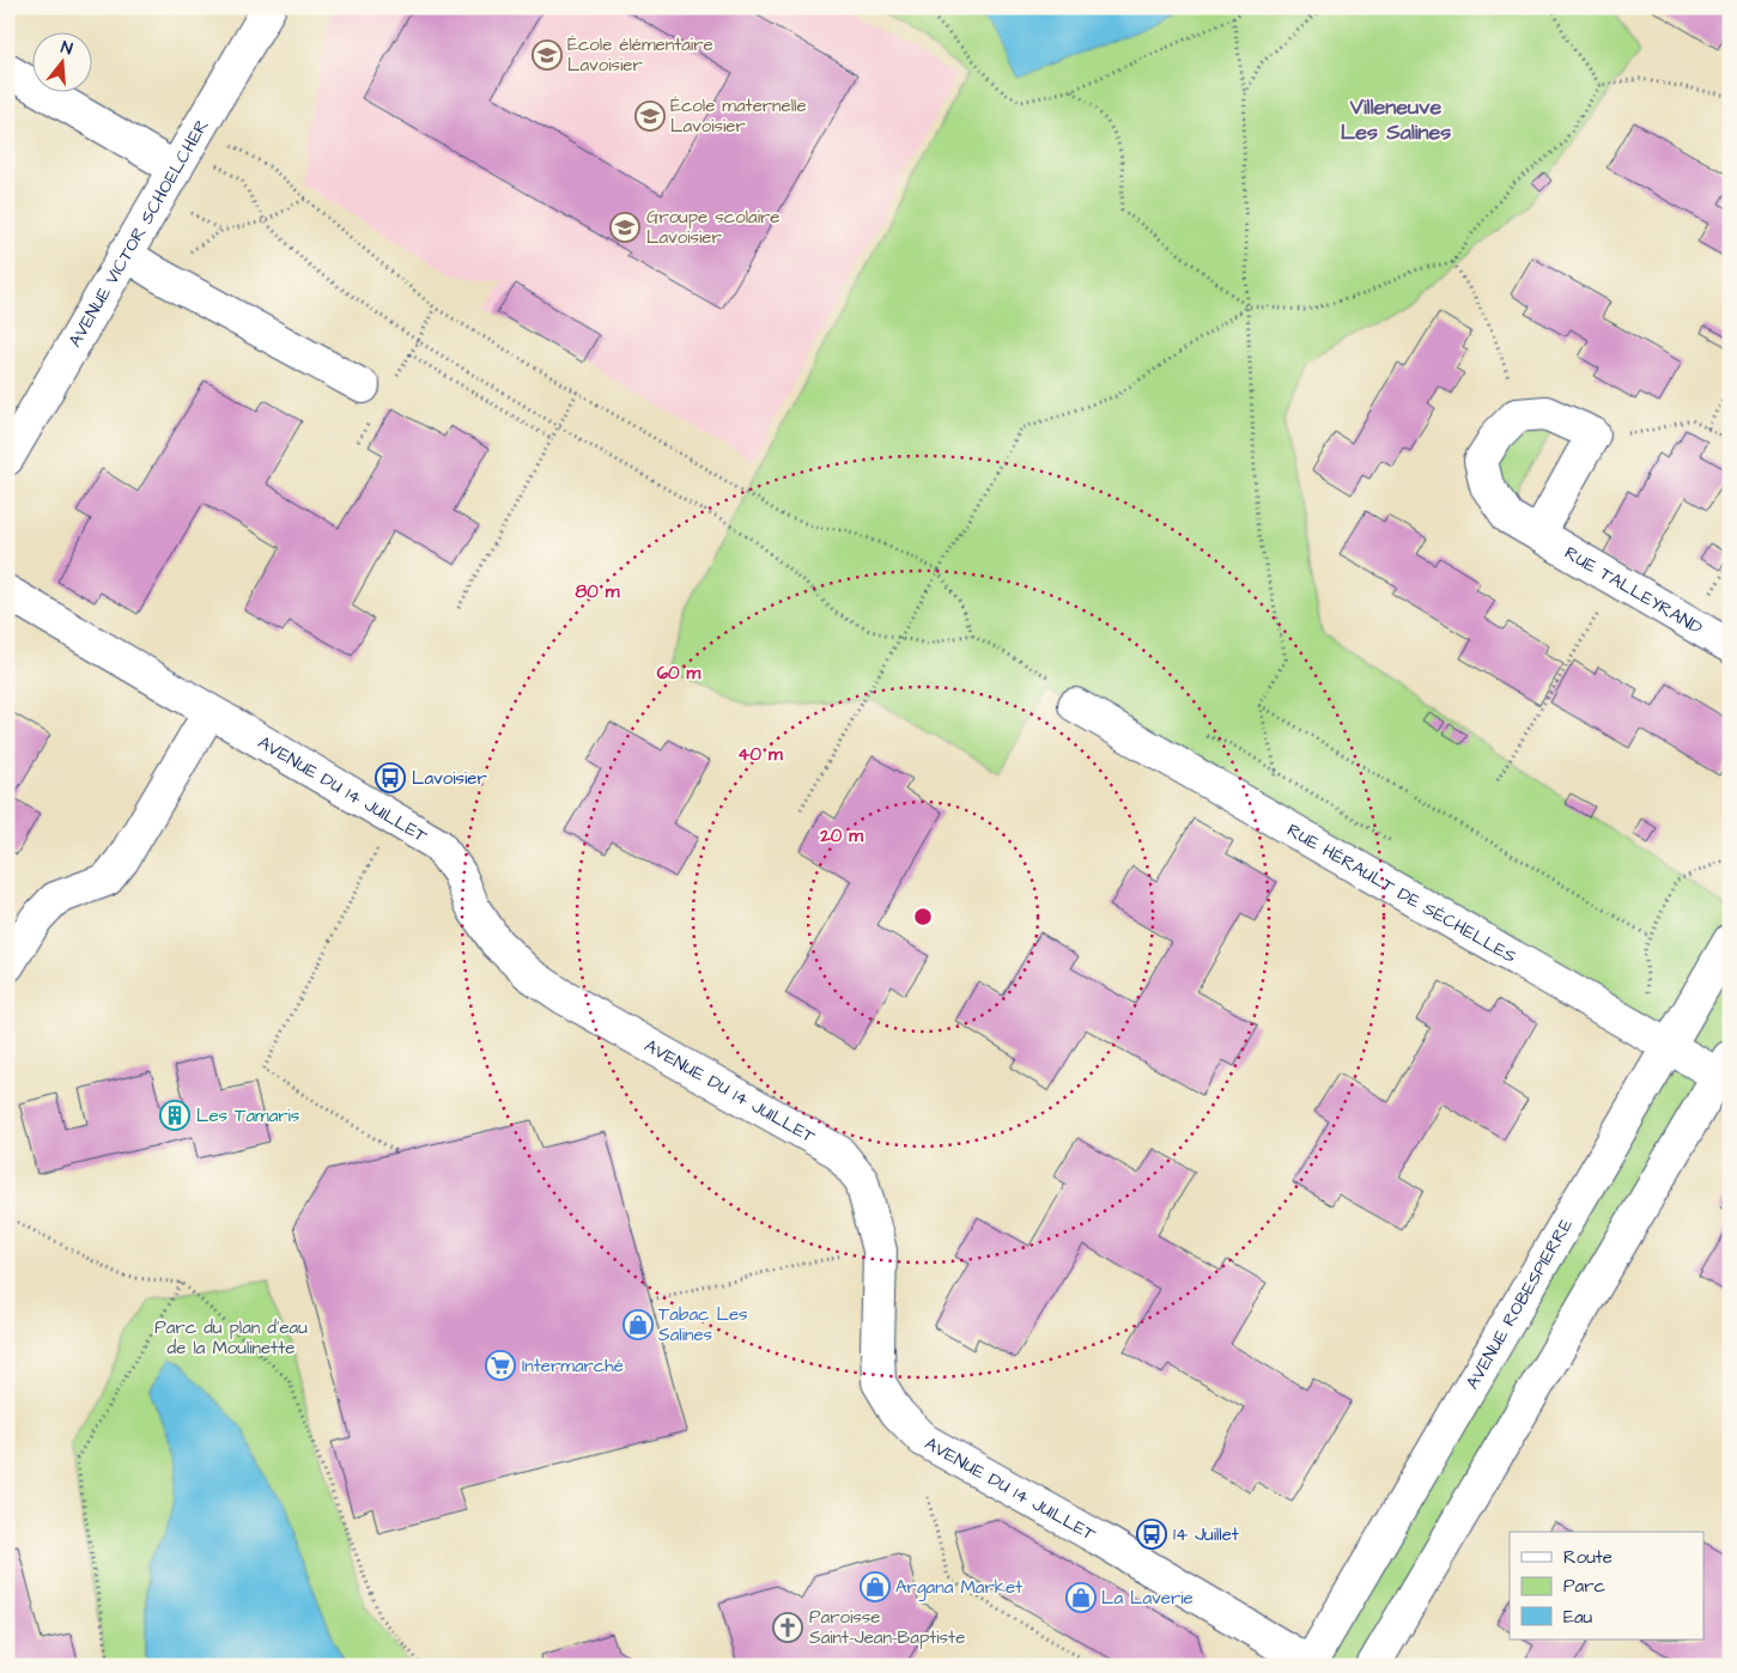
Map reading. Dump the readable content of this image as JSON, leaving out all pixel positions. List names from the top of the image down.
{
  "streets": {
    "street": [
      "AVENUE VICTOR SCHOELCHER",
      "RUE TALLEYRAND",
      "AVENUE DU 14 JUILLET",
      "RUE HÉRAULT DE SÉCHELLES",
      "AVENUE ROBESPIERRE"
    ]
  },
  "crossings": [
    ["AVENUE DU 14 JUILLET", "AVENUE ROBESPIERRE"],
    ["RUE HÉRAULT DE SÉCHELLES", "AVENUE ROBESPIERRE"]
  ],
  "districts": ["Villeneuve Les Salines"],
  "parks": ["Parc du plan d'eau de la Moulinette"],
  "places": {
    "school or university": ["École élémentaire Lavoisier", "École maternelle Lavoisier", "Groupe scolaire Lavoisier"],
    "bus stop": ["Lavoisier", "14 Juillet"],
    "building": ["Les Tamaris"],
    "shop": ["Tabac Les Salines", "Argana Market", "La Laverie"],
    "supermarket": ["Intermarché"],
    "church": ["Paroisse Saint-Jean-Baptiste"]
  },
  "legend": ["Route", "Parc", "Eau"],
  "north": "top",
  "rings": [
    "80 m",
    "60 m",
    "40 m",
    "20 m"
  ]
}
